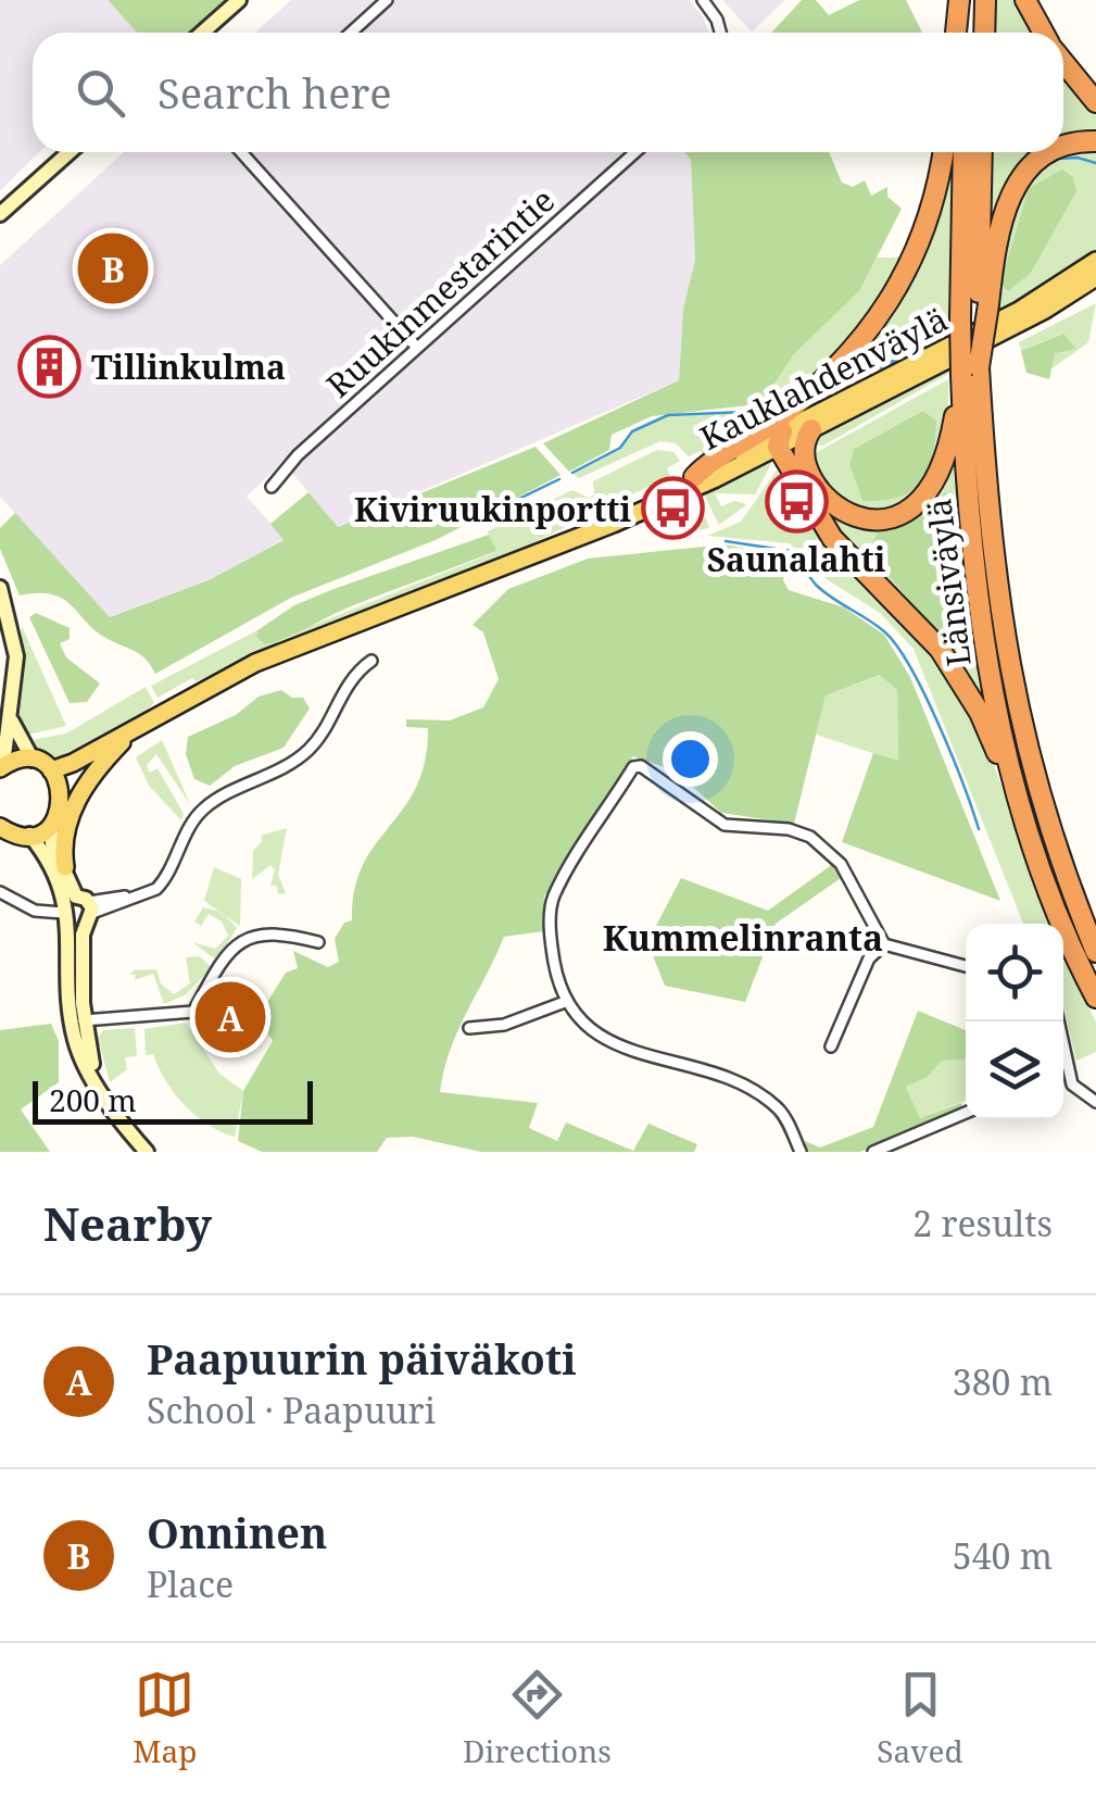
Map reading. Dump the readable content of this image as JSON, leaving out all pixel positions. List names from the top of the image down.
{
  "streets": {
    "highway": ["Länsiväylä"],
    "main road": ["Kauklahdenväylä"],
    "street": ["Ruukinmestarintie"]
  },
  "districts": ["Kummelinranta"],
  "places": {
    "building": ["Tillinkulma"],
    "bus stop": ["Saunalahti", "Kiviruukinportti"]
  },
  "scale_bar": "200 m",
  "page": {
    "search": "Search here",
    "pins": ["B", "A"],
    "scale": "200 m",
    "heading": ["Nearby", "2 results"],
    "list": [
      {
        "mark": "A",
        "name": "Paapuurin päiväkoti",
        "note": "School · Paapuuri",
        "value": "380 m"
      },
      {
        "mark": "B",
        "name": "Onninen",
        "note": "Place",
        "value": "540 m"
      }
    ],
    "nav": ["Map", "Directions", "Saved"]
  }
}
